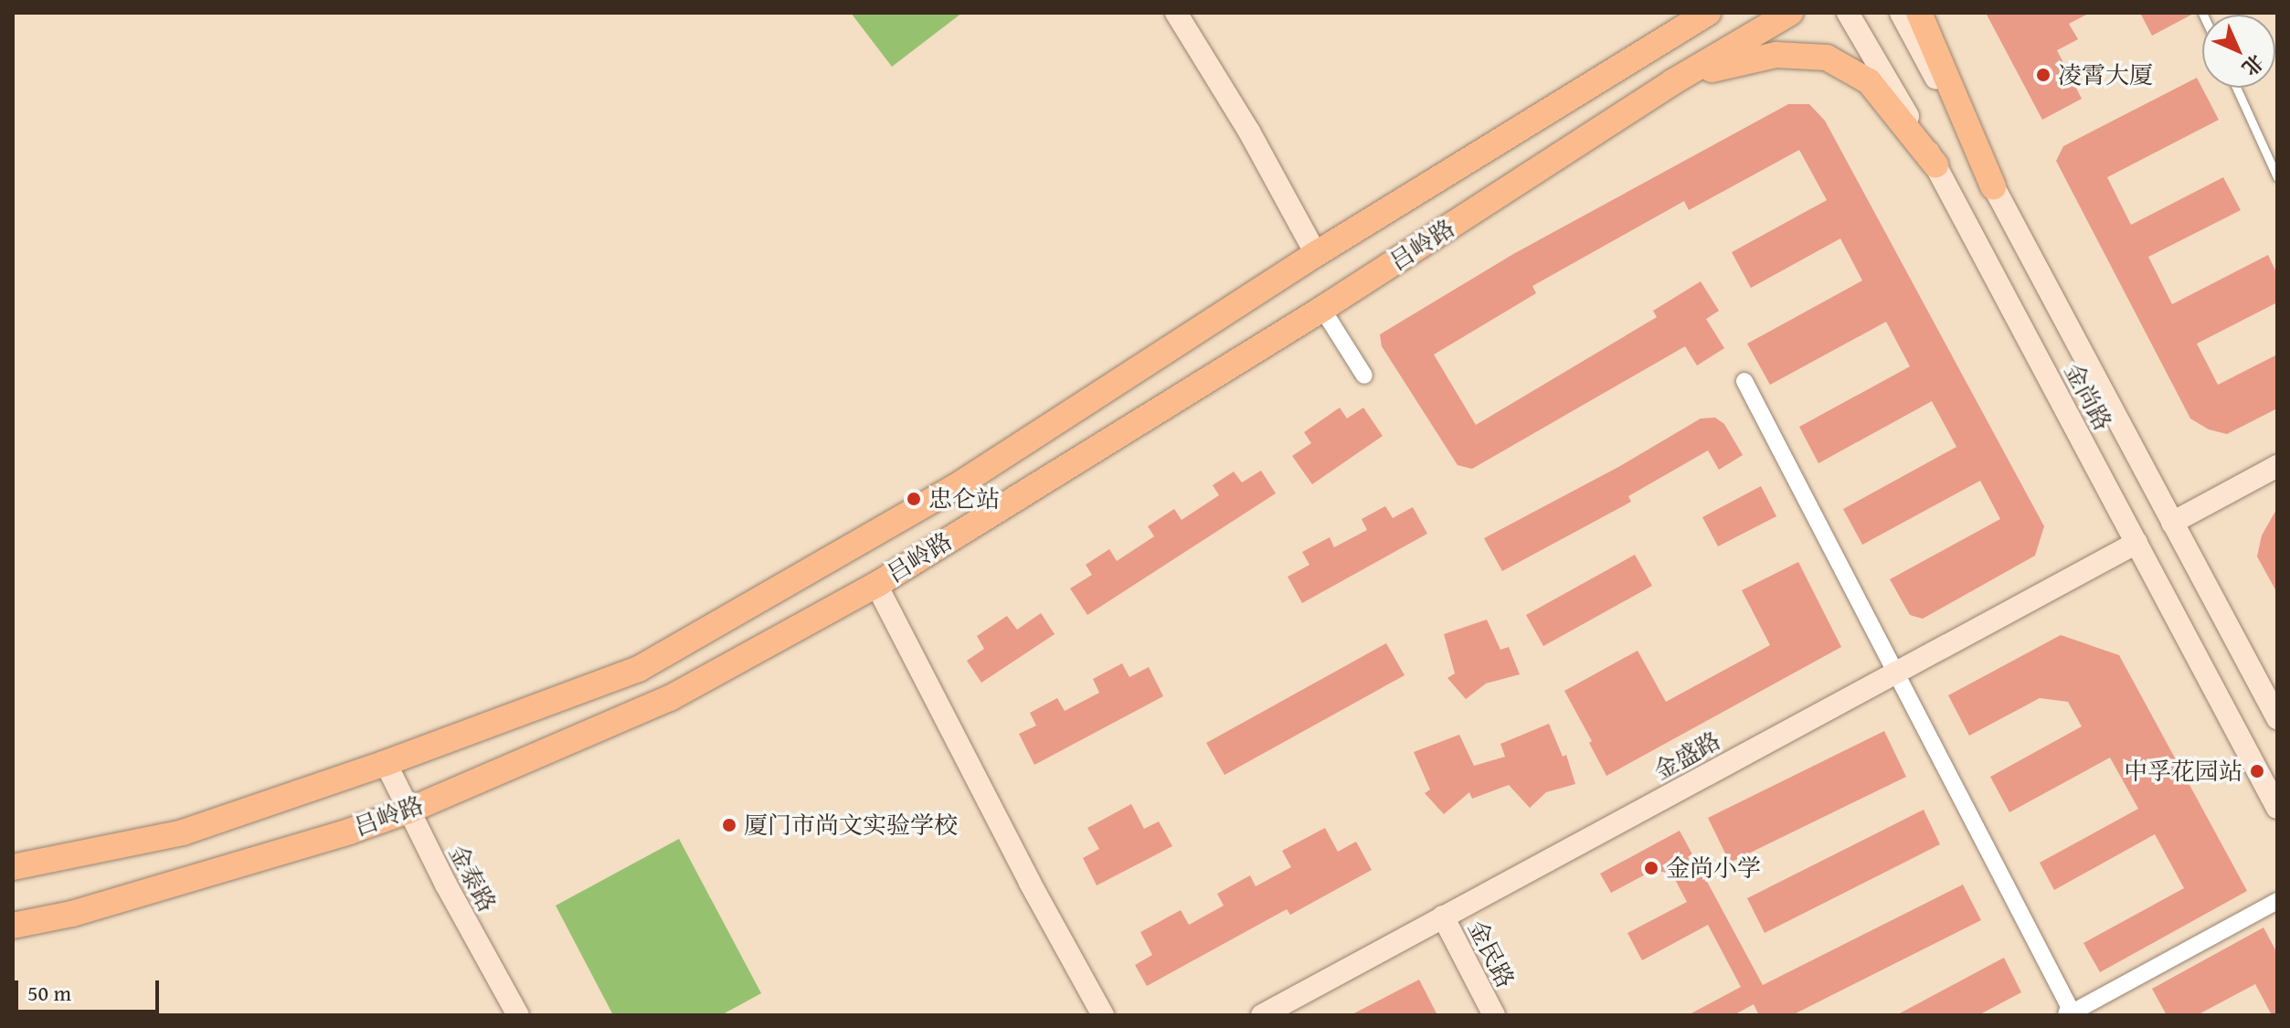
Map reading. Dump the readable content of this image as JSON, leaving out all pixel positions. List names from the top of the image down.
{
  "streets": {
    "main road": ["吕岭路"],
    "street": [
      "金尚路",
      "金盛路",
      "金泰路",
      "金民路"
    ]
  },
  "crossings": [
    ["吕岭路", "金泰路"],
    ["金尚路", "金盛路"],
    ["金盛路", "金民路"]
  ],
  "places": [
    "凌霄大厦",
    "忠仑站",
    "中孚花园站",
    "厦门市尚文实验学校",
    "金尚小学"
  ],
  "scale_bar": "50 m",
  "north": "bottom right"
}
